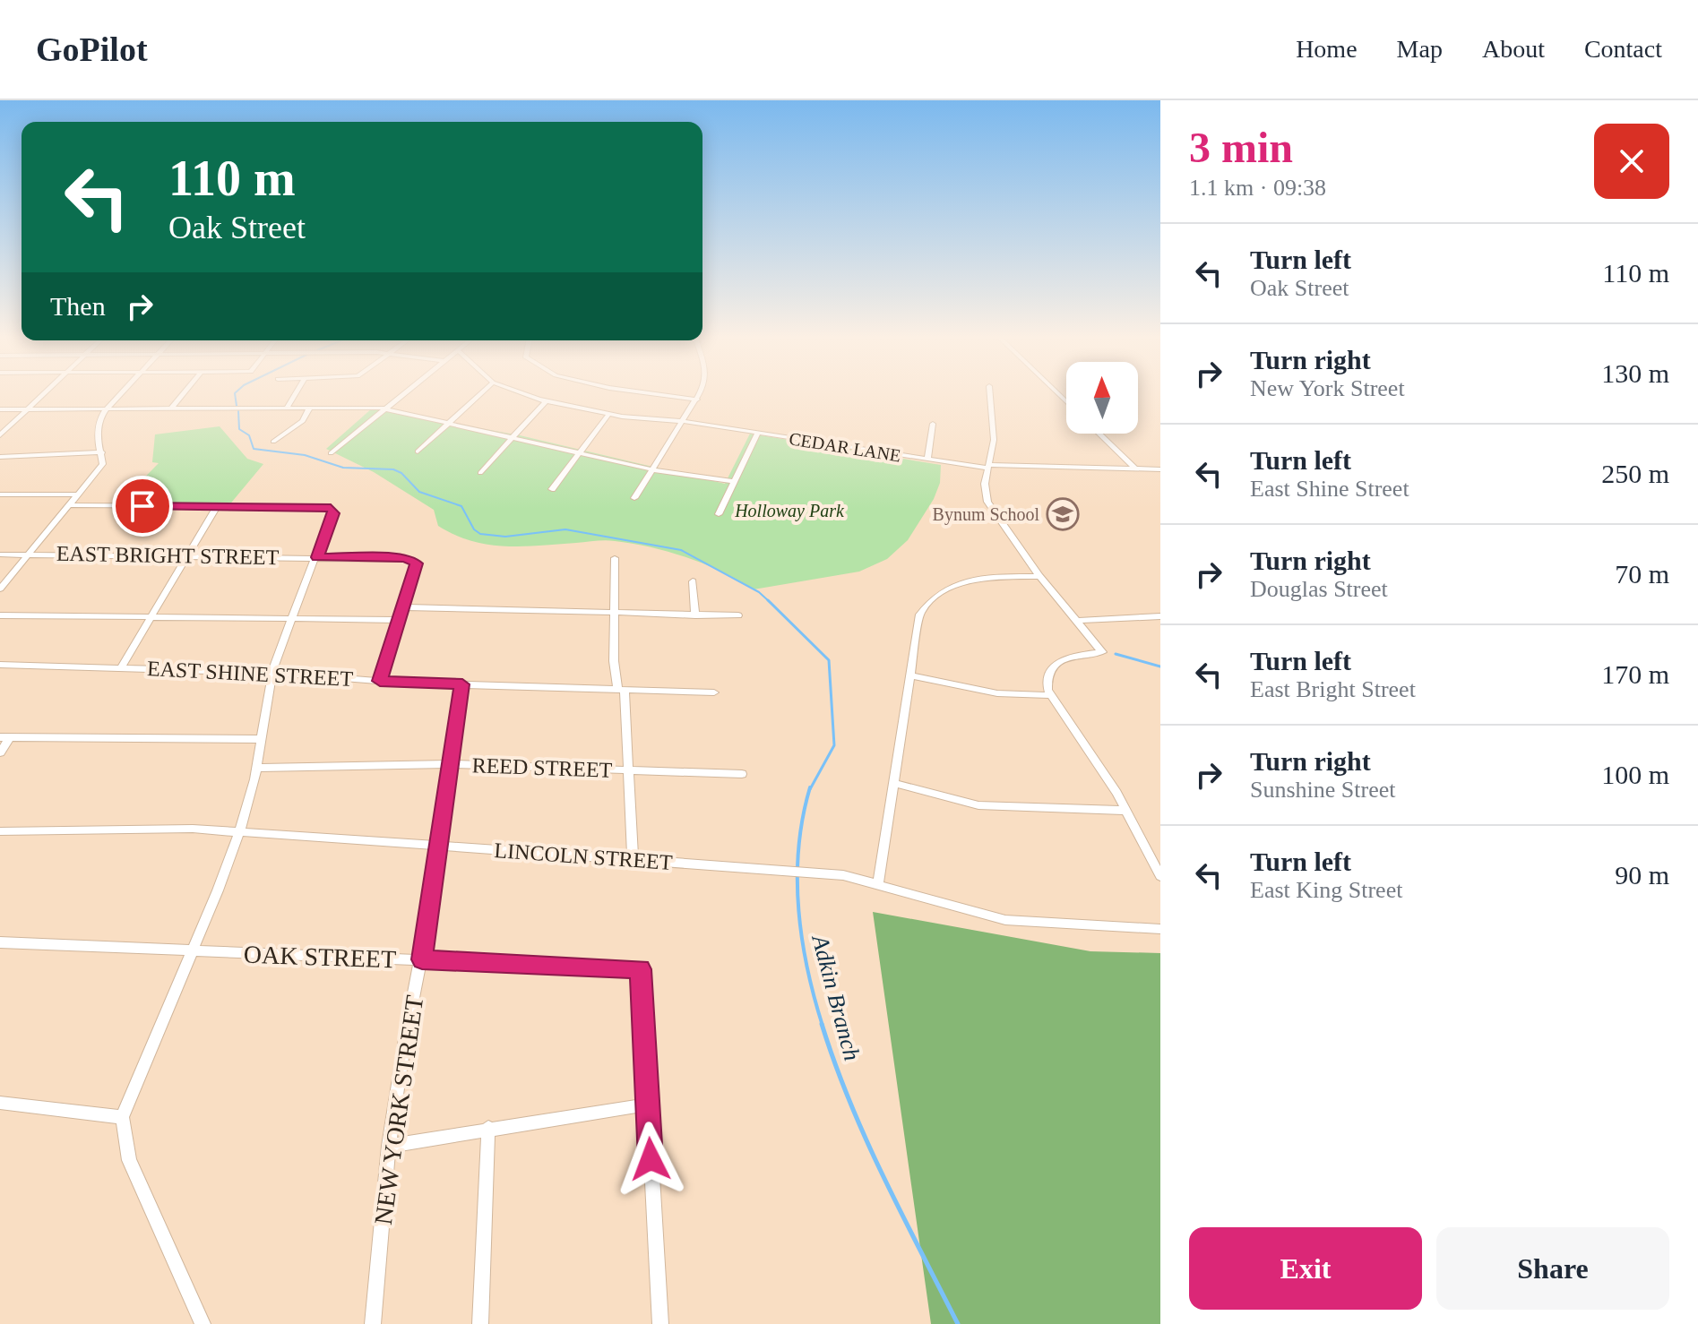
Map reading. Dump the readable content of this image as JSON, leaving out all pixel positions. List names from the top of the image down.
{
  "streets": {
    "street": [
      "CEDAR LANE",
      "EAST BRIGHT STREET",
      "EAST SHINE STREET",
      "REED STREET",
      "LINCOLN STREET",
      "OAK STREET",
      "NEW YORK STREET"
    ]
  },
  "crossings": [
    ["EAST SHINE STREET", "NEW YORK STREET"],
    ["REED STREET", "NEW YORK STREET"],
    ["LINCOLN STREET", "NEW YORK STREET"],
    ["OAK STREET", "NEW YORK STREET"]
  ],
  "water": ["Adkin Branch"],
  "parks": ["Holloway Park"],
  "places": {
    "school or university": ["Bynum School"]
  },
  "north": "top",
  "page": {
    "header": "GoPilot",
    "nav": [
      "Home",
      "Map",
      "About",
      "Contact"
    ],
    "heading": ["3 min", "1.1 km · 09:38"],
    "turn": ["110 m", "Oak Street"],
    "list": [
      {
        "name": "Turn left",
        "note": "Oak Street",
        "value": "110 m"
      },
      {
        "name": "Turn right",
        "note": "New York Street",
        "value": "130 m"
      },
      {
        "name": "Turn left",
        "note": "East Shine Street",
        "value": "250 m"
      },
      {
        "name": "Turn right",
        "note": "Douglas Street",
        "value": "70 m"
      },
      {
        "name": "Turn left",
        "note": "East Bright Street",
        "value": "170 m"
      },
      {
        "name": "Turn right",
        "note": "Sunshine Street",
        "value": "100 m"
      },
      {
        "name": "Turn left",
        "note": "East King Street",
        "value": "90 m"
      }
    ],
    "then": "Then",
    "buttons": ["Exit", "Share"]
  }
}
